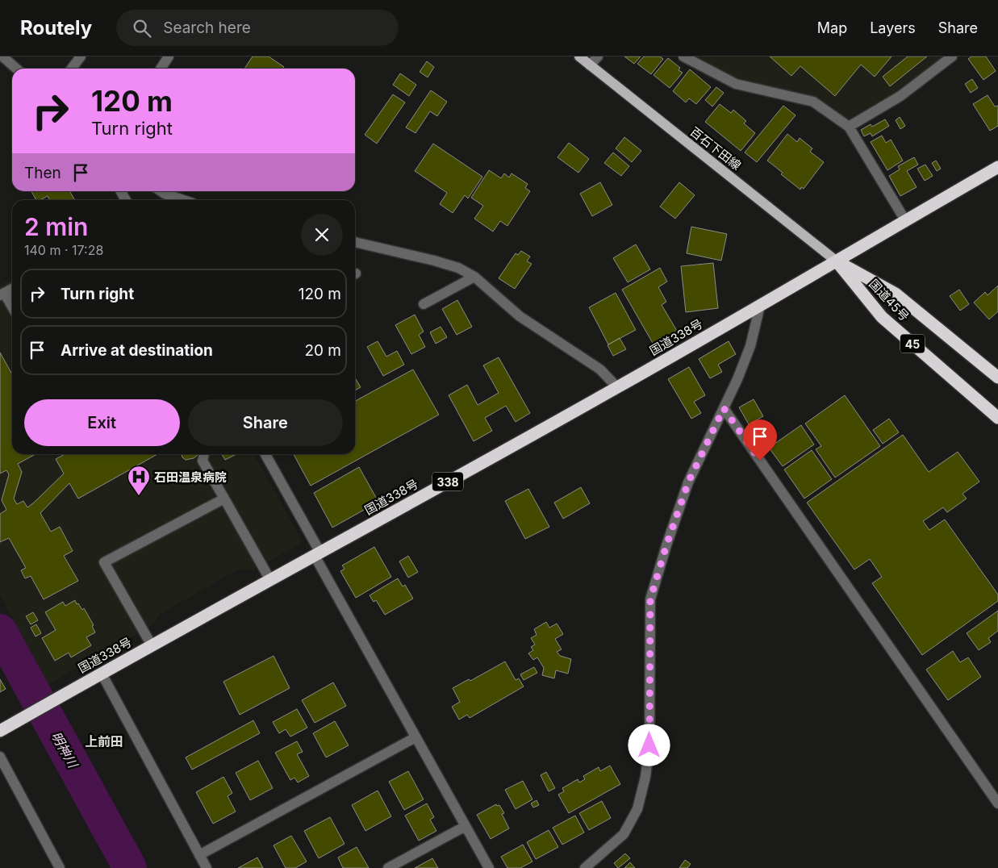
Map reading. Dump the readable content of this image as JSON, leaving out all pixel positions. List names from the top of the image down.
{
  "streets": {
    "highway": [
      "国道45号",
      "国道338号",
      "45",
      "338"
    ],
    "main road": ["百石下田線"]
  },
  "crossings": [
    ["百石下田線", "国道45号"],
    ["百石下田線", "国道338号"],
    ["国道45号", "国道338号"]
  ],
  "districts": ["上前田"],
  "water": ["明神川"],
  "places": {
    "hospital": ["石田温泉病院"]
  },
  "page": {
    "header": "Routely",
    "search": "Search here",
    "nav": ["Map", "Layers", "Share"],
    "turn": ["120 m", "Turn right"],
    "then": "Then",
    "heading": ["2 min", "140 m · 17:28"],
    "list": [
      {
        "name": "Turn right",
        "value": "120 m"
      },
      {
        "name": "Arrive at destination",
        "value": "20 m"
      }
    ],
    "buttons": ["Exit", "Share"]
  }
}
